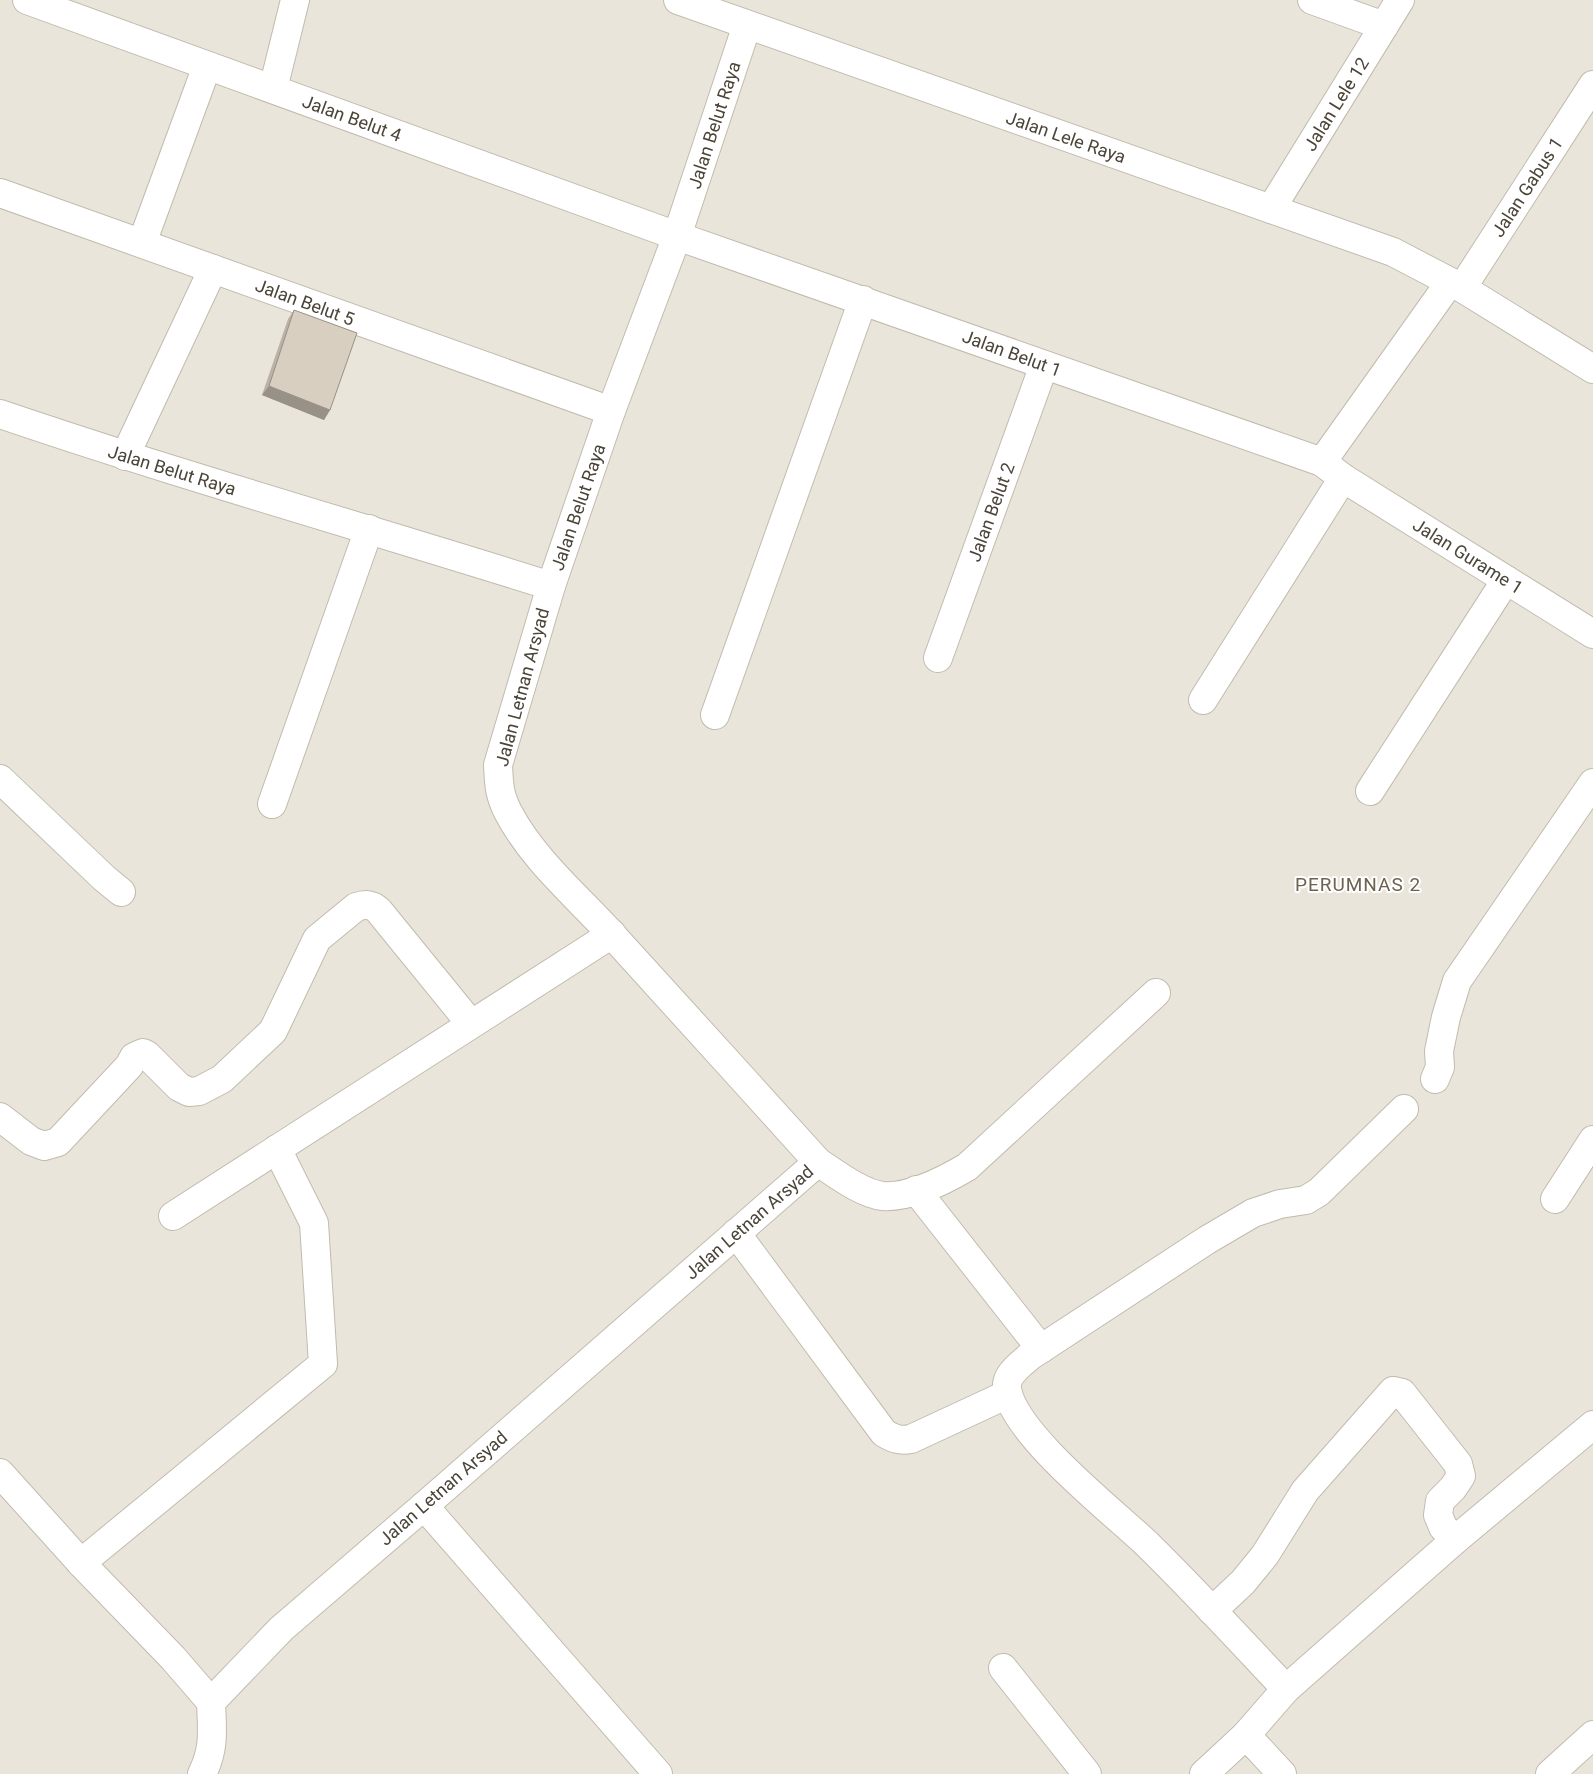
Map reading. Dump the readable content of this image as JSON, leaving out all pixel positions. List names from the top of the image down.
{
  "streets": {
    "street": [
      "Jalan Lele 12",
      "Jalan Belut 4",
      "Jalan Belut Raya",
      "Jalan Lele Raya",
      "Jalan Gabus 1",
      "Jalan Belut 5",
      "Jalan Belut 1",
      "Jalan Belut 2",
      "Jalan Gurame 1",
      "Jalan Letnan Arsyad"
    ]
  },
  "crossings": [
    ["Jalan Lele 12", "Jalan Lele Raya"],
    ["Jalan Belut 4", "Jalan Belut Raya"],
    ["Jalan Belut 4", "Jalan Belut 1"],
    ["Jalan Belut Raya", "Jalan Lele Raya"],
    ["Jalan Belut Raya", "Jalan Belut 5"],
    ["Jalan Belut Raya", "Jalan Belut 1"],
    ["Jalan Belut Raya", "Jalan Letnan Arsyad"],
    ["Jalan Lele Raya", "Jalan Gabus 1"],
    ["Jalan Gabus 1", "Jalan Belut 1"],
    ["Jalan Gabus 1", "Jalan Gurame 1"],
    ["Jalan Belut 1", "Jalan Belut 2"],
    ["Jalan Belut 1", "Jalan Gurame 1"]
  ],
  "districts": ["PERUMNAS 2"]
}
